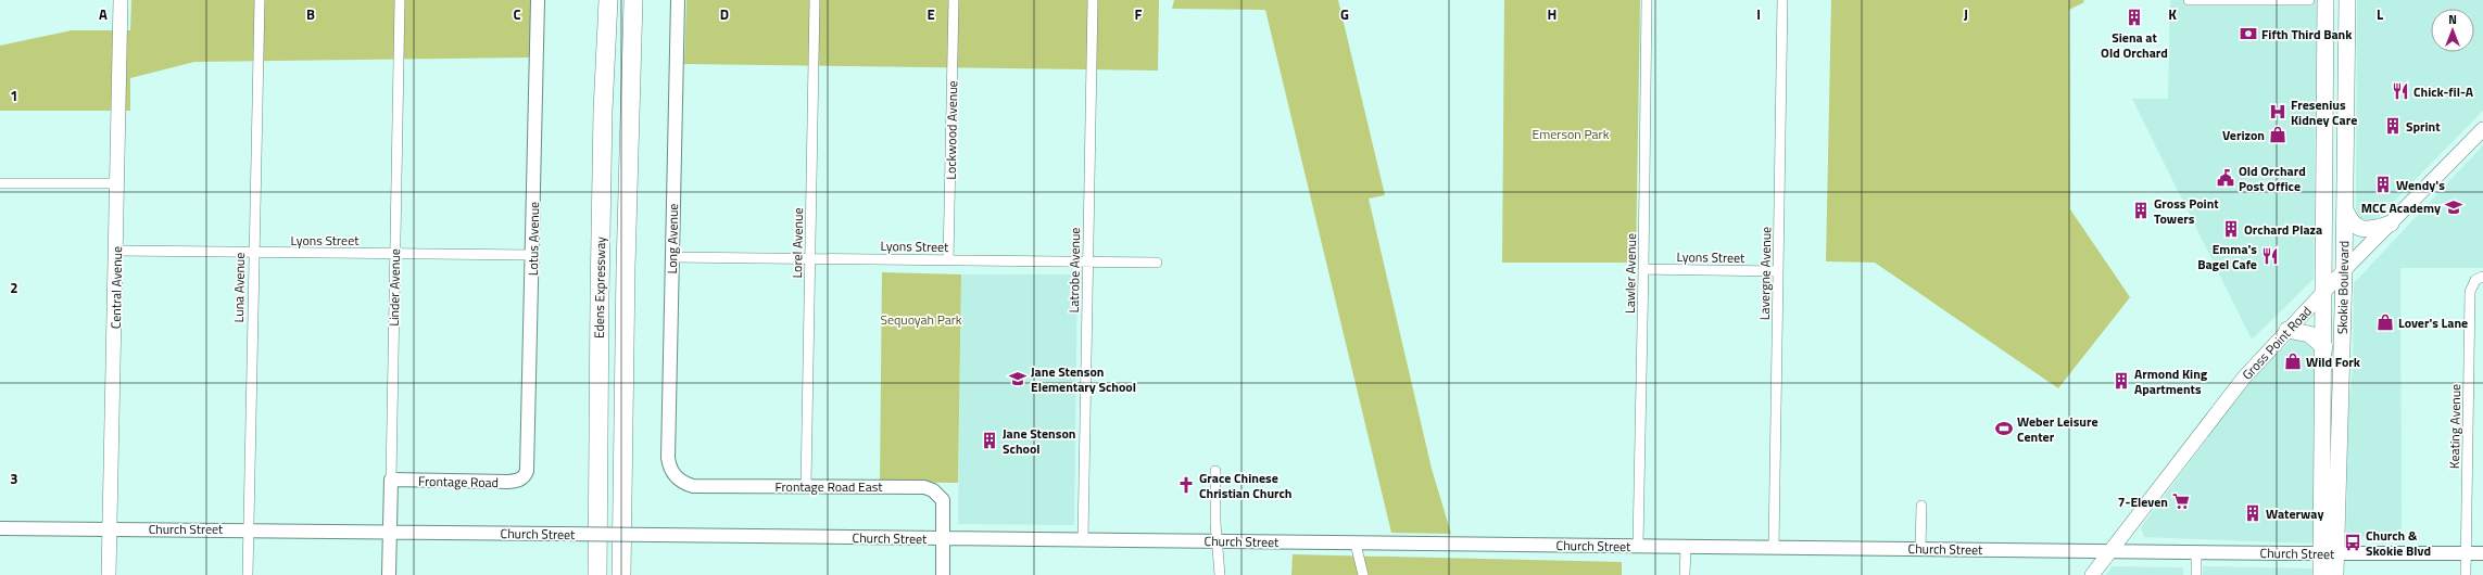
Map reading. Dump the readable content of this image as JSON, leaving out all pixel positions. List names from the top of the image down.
{
  "streets": {
    "highway": ["Edens Expressway"],
    "main road": ["Central Avenue", "Skokie Boulevard", "Gross Point Road"],
    "street": [
      "Lockwood Avenue",
      "Lotus Avenue",
      "Long Avenue",
      "Lyons Street",
      "Lorel Avenue",
      "Latrobe Avenue",
      "Lawler Avenue",
      "Lavergne Avenue",
      "Luna Avenue",
      "Linder Avenue",
      "Keating Avenue",
      "Frontage Road",
      "Frontage Road East",
      "Church Street"
    ]
  },
  "crossings": [
    ["Lockwood Avenue", "Lyons Street"],
    ["Lotus Avenue", "Lyons Street"],
    ["Lotus Avenue", "Frontage Road"],
    ["Long Avenue", "Lyons Street"],
    ["Long Avenue", "Frontage Road East"],
    ["Lyons Street", "Lorel Avenue"],
    ["Lyons Street", "Latrobe Avenue"],
    ["Lyons Street", "Lawler Avenue"],
    ["Lyons Street", "Lavergne Avenue"],
    ["Lyons Street", "Central Avenue"],
    ["Lyons Street", "Luna Avenue"],
    ["Lyons Street", "Linder Avenue"],
    ["Lorel Avenue", "Frontage Road East"],
    ["Latrobe Avenue", "Church Street"],
    ["Lawler Avenue", "Church Street"],
    ["Lavergne Avenue", "Church Street"],
    ["Central Avenue", "Church Street"],
    ["Luna Avenue", "Church Street"],
    ["Linder Avenue", "Frontage Road"],
    ["Linder Avenue", "Church Street"],
    ["Skokie Boulevard", "Gross Point Road"],
    ["Skokie Boulevard", "Church Street"],
    ["Gross Point Road", "Church Street"],
    ["Keating Avenue", "Church Street"],
    ["Frontage Road East", "Church Street"]
  ],
  "parks": ["Emerson Park", "Sequoyah Park"],
  "places": {
    "building": [
      "Siena at Old Orchard",
      "Sprint",
      "Wendy's",
      "Gross Point Towers",
      "Orchard Plaza",
      "Armond King Apartments",
      "Jane Stenson School",
      "Waterway"
    ],
    "bank": ["Fifth Third Bank"],
    "restaurant": ["Chick-fil-A", "Emma's Bagel Cafe"],
    "hospital": ["Fresenius Kidney Care"],
    "shop": ["Verizon", "Lover's Lane", "Wild Fork"],
    "public building": ["Old Orchard Post Office"],
    "school or university": ["MCC Academy", "Jane Stenson Elementary School"],
    "sports": ["Weber Leisure Center"],
    "church": ["Grace Chinese Christian Church"],
    "supermarket": ["7-Eleven"],
    "bus stop": ["Church & Skokie Blvd"]
  },
  "north": "top",
  "grid": {
    "columns": [
      "A",
      "B",
      "C",
      "D",
      "E",
      "F",
      "G",
      "H",
      "I",
      "J",
      "K",
      "L"
    ],
    "rows": ["1", "2", "3"]
  }
}
